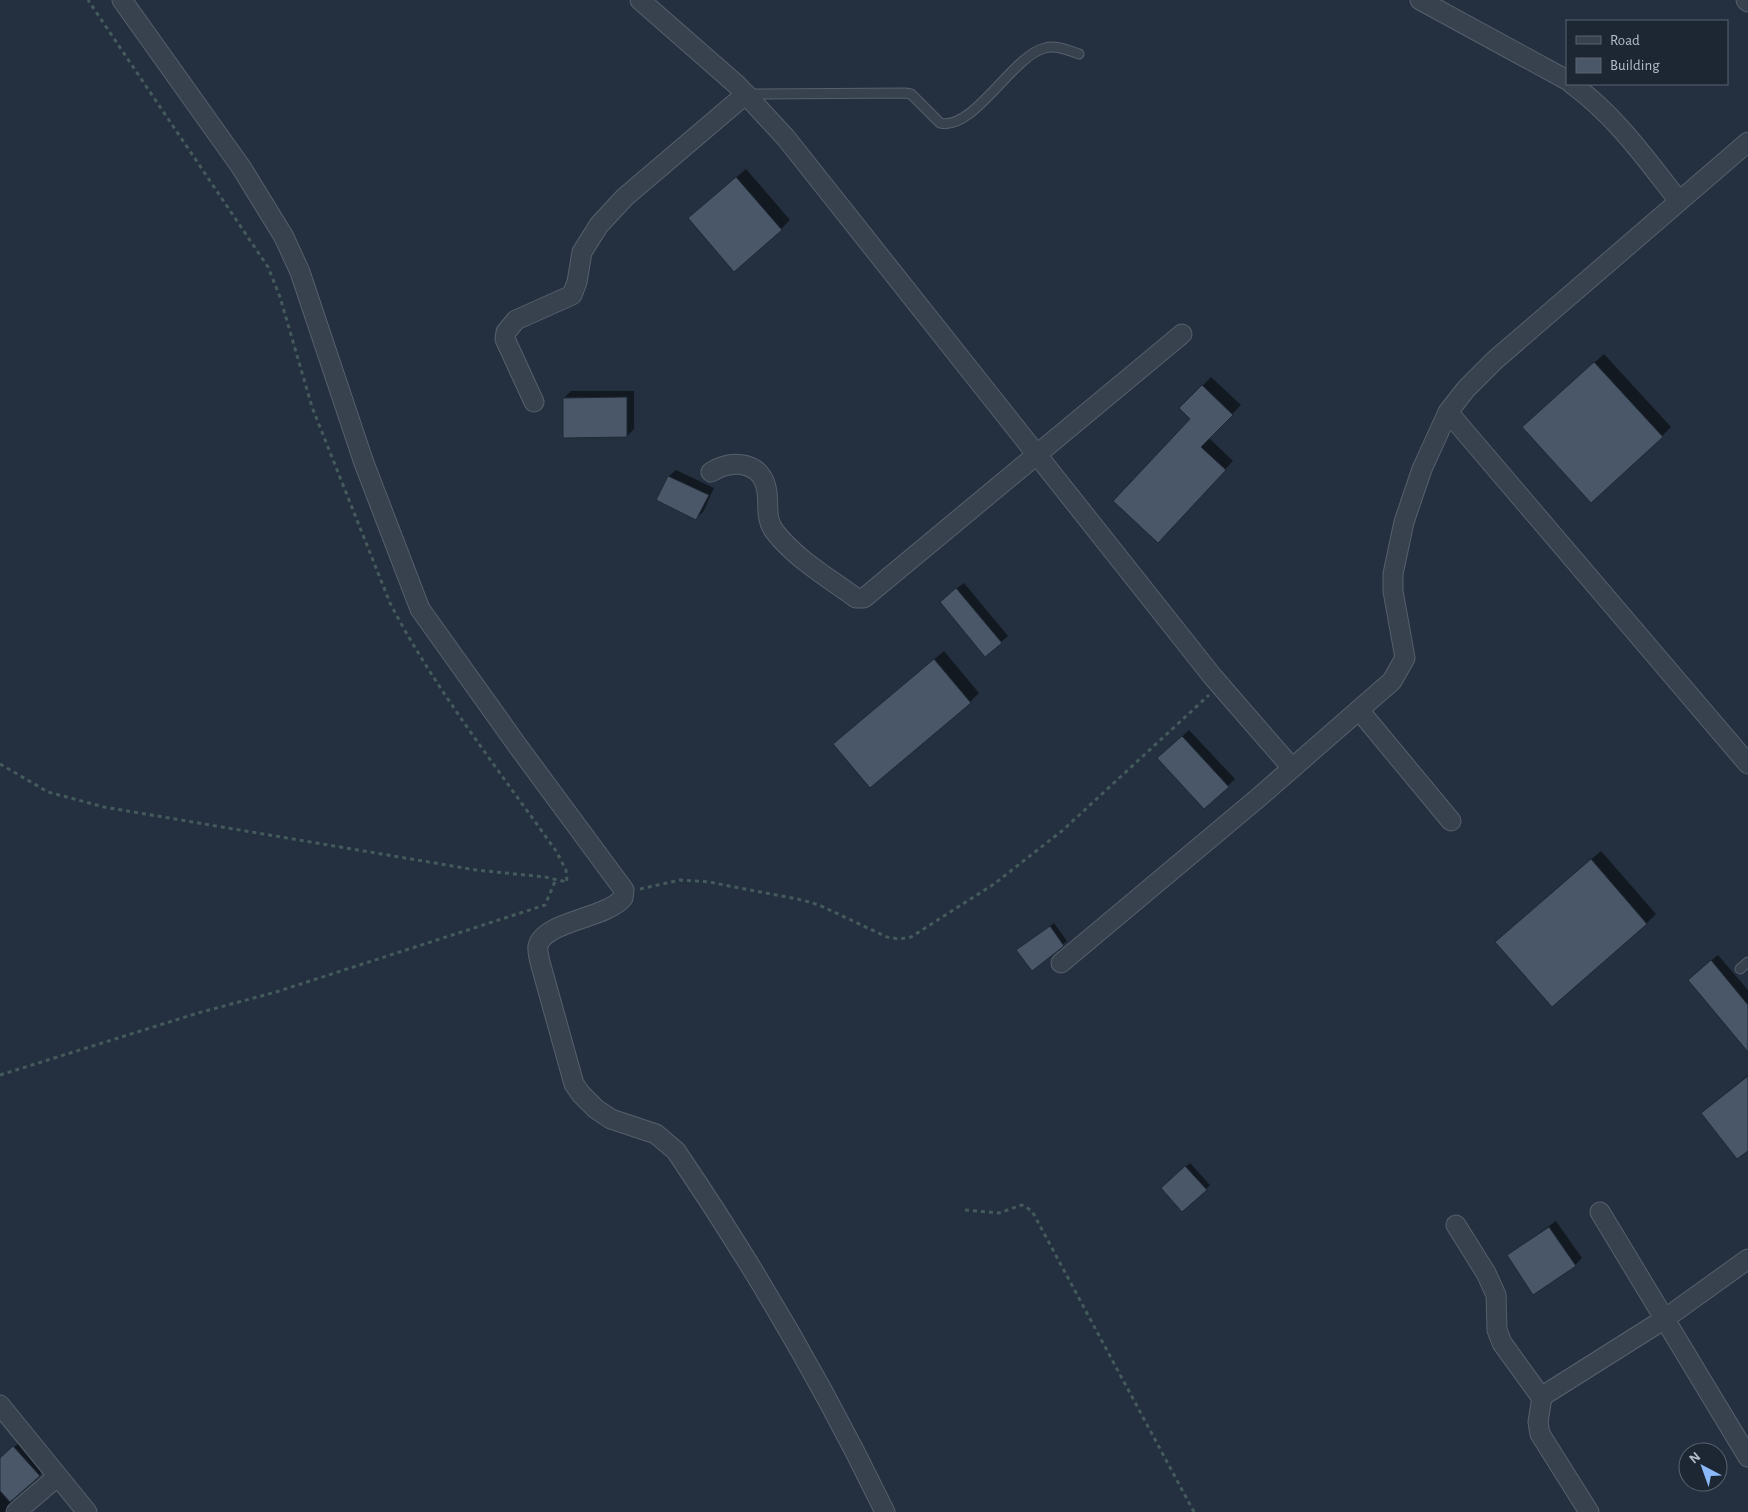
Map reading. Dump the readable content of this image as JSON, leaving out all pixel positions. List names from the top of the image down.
{
  "legend": ["Road", "Building"],
  "north": "top left"
}
